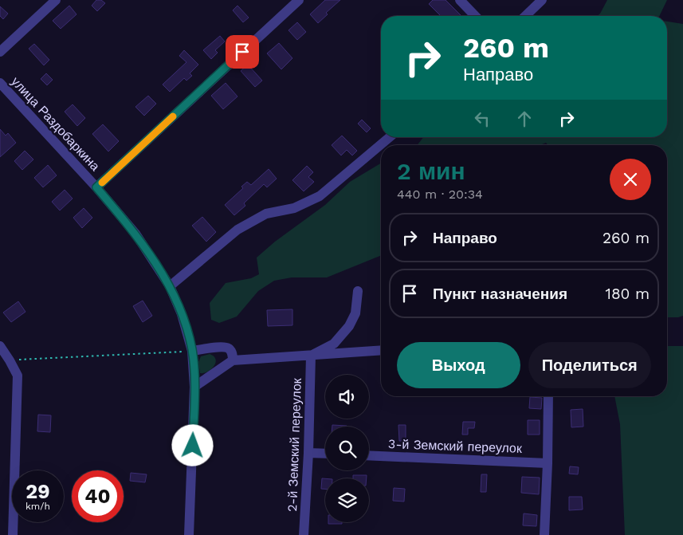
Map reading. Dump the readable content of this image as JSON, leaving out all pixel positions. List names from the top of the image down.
{
  "streets": {
    "street": ["улица Раздобаркина", "2-й Земский переулок", "3-й Земский переулок"]
  },
  "page": {
    "turn": ["260 m", "Направо"],
    "heading": ["2 мин", "440 m · 20:34"],
    "list": [
      {
        "name": "Направо",
        "value": "260 m"
      },
      {
        "name": "Пункт назначения",
        "value": "180 m"
      }
    ],
    "buttons": ["Выход", "Поделиться"],
    "speed": "29 km/h",
    "limit": "40"
  }
}
